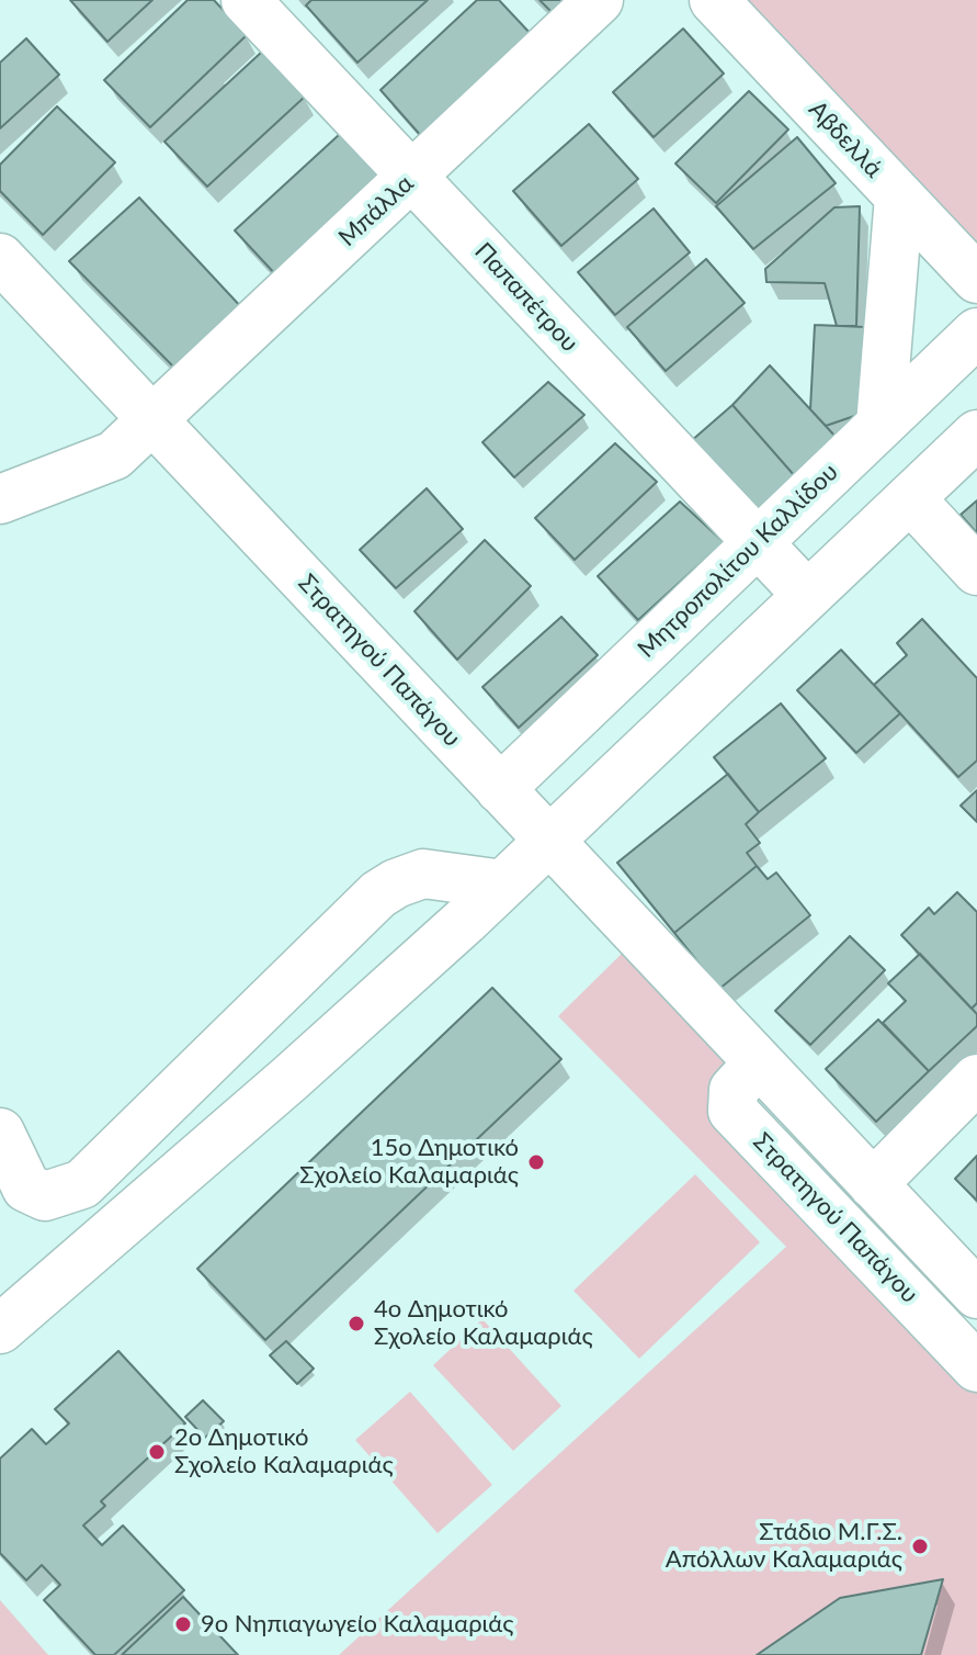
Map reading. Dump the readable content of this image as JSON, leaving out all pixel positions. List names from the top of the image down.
{
  "streets": {
    "street": [
      "Αβδελλά",
      "Μπάλλα",
      "Παπαπέτρου",
      "Μητροπολίτου Καλλίδου",
      "Στρατηγού Παπάγου"
    ]
  },
  "crossings": [
    ["Μπάλλα", "Παπαπέτρου"],
    ["Μπάλλα", "Στρατηγού Παπάγου"],
    ["Παπαπέτρου", "Μητροπολίτου Καλλίδου"],
    ["Μητροπολίτου Καλλίδου", "Στρατηγού Παπάγου"]
  ],
  "places": [
    "15ο Δημοτικό Σχολείο Καλαμαριάς",
    "4ο Δημοτικό Σχολείο Καλαμαριάς",
    "2ο Δημοτικό Σχολείο Καλαμαριάς",
    "Στάδιο Μ.Γ.Σ. Απόλλων Καλαμαριάς",
    "9ο Νηπιαγωγείο Καλαμαριάς"
  ]
}
